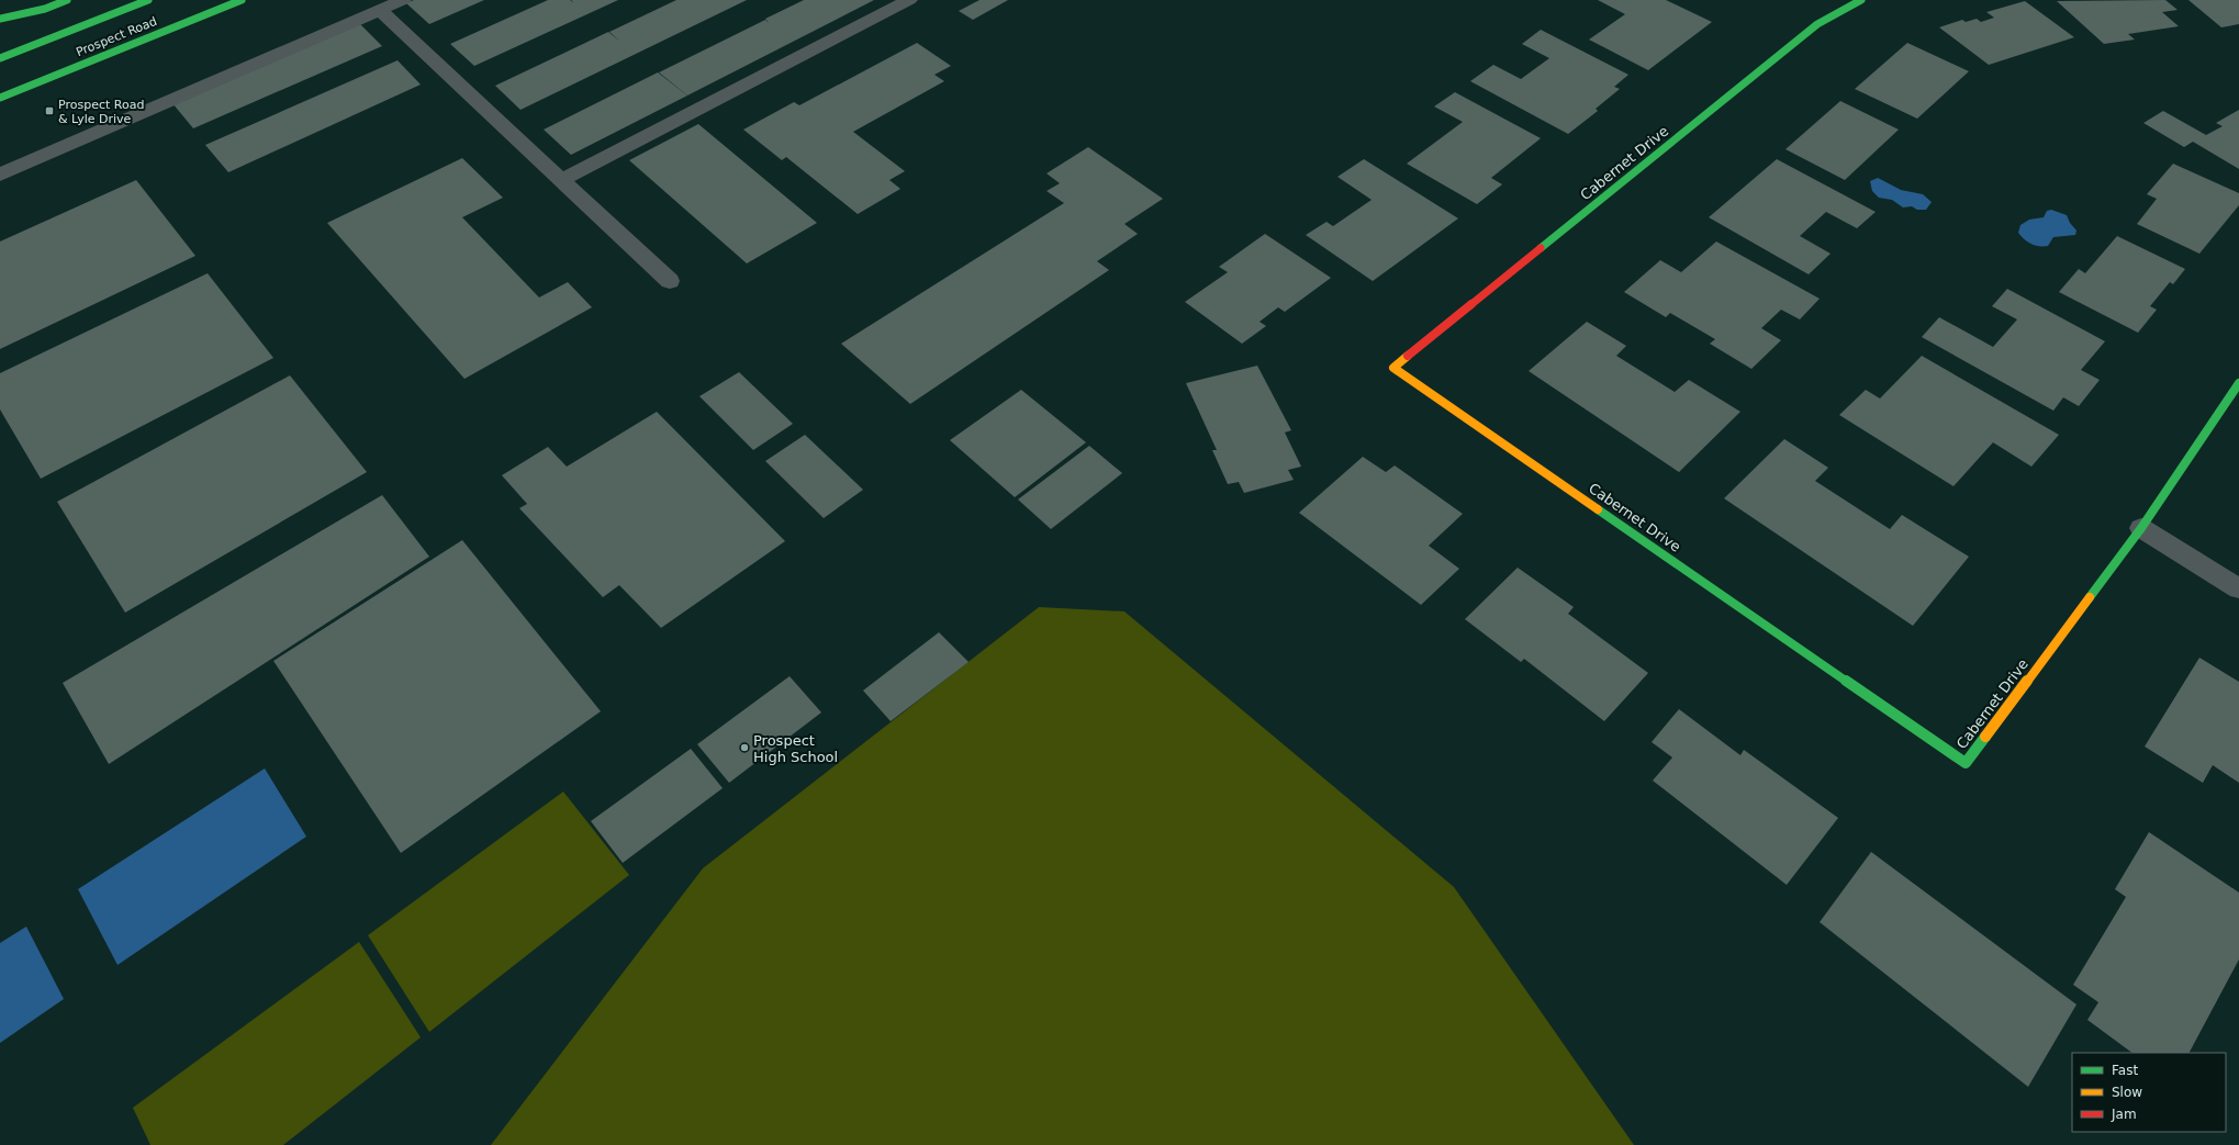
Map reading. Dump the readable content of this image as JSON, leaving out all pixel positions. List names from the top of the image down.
{
  "streets": {
    "street": ["Prospect Road", "Cabernet Drive"]
  },
  "places": {
    "transit": ["Prospect Road & Lyle Drive"],
    "other": ["Prospect High School"]
  },
  "legend": ["Fast", "Slow", "Jam"]
}
